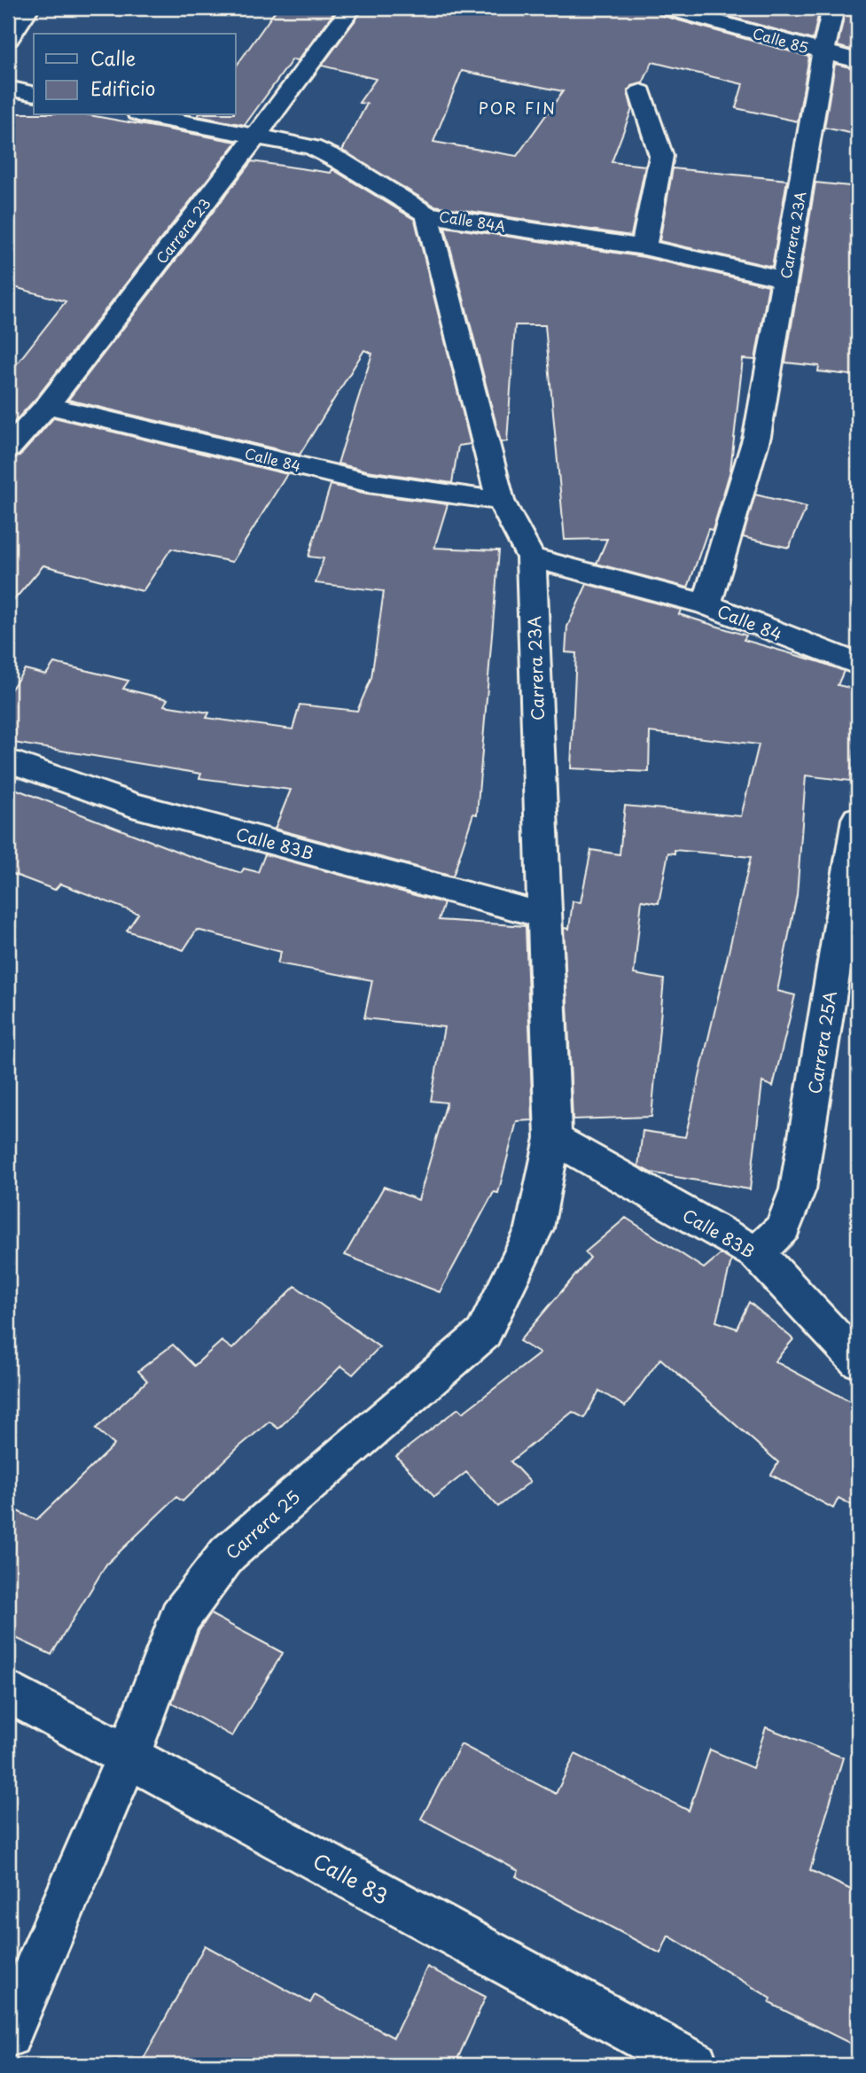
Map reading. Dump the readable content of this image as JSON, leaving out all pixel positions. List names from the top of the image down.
{
  "streets": {
    "street": [
      "Calle 85",
      "Calle 84A",
      "Carrera 23",
      "Carrera 23A",
      "Calle 84",
      "Calle 83B",
      "Carrera 25A",
      "Carrera 25",
      "Calle 83"
    ]
  },
  "crossings": [
    ["Calle 85", "Carrera 23A"],
    ["Calle 84A", "Carrera 23"],
    ["Calle 84A", "Carrera 23A"],
    ["Carrera 23", "Calle 84"],
    ["Carrera 23A", "Calle 84"],
    ["Carrera 23A", "Calle 83B"],
    ["Carrera 23A", "Carrera 25"],
    ["Calle 83B", "Carrera 25A"],
    ["Calle 83B", "Carrera 25"],
    ["Carrera 25", "Calle 83"]
  ],
  "districts": ["POR FIN"],
  "legend": ["Calle", "Edificio"]
}
